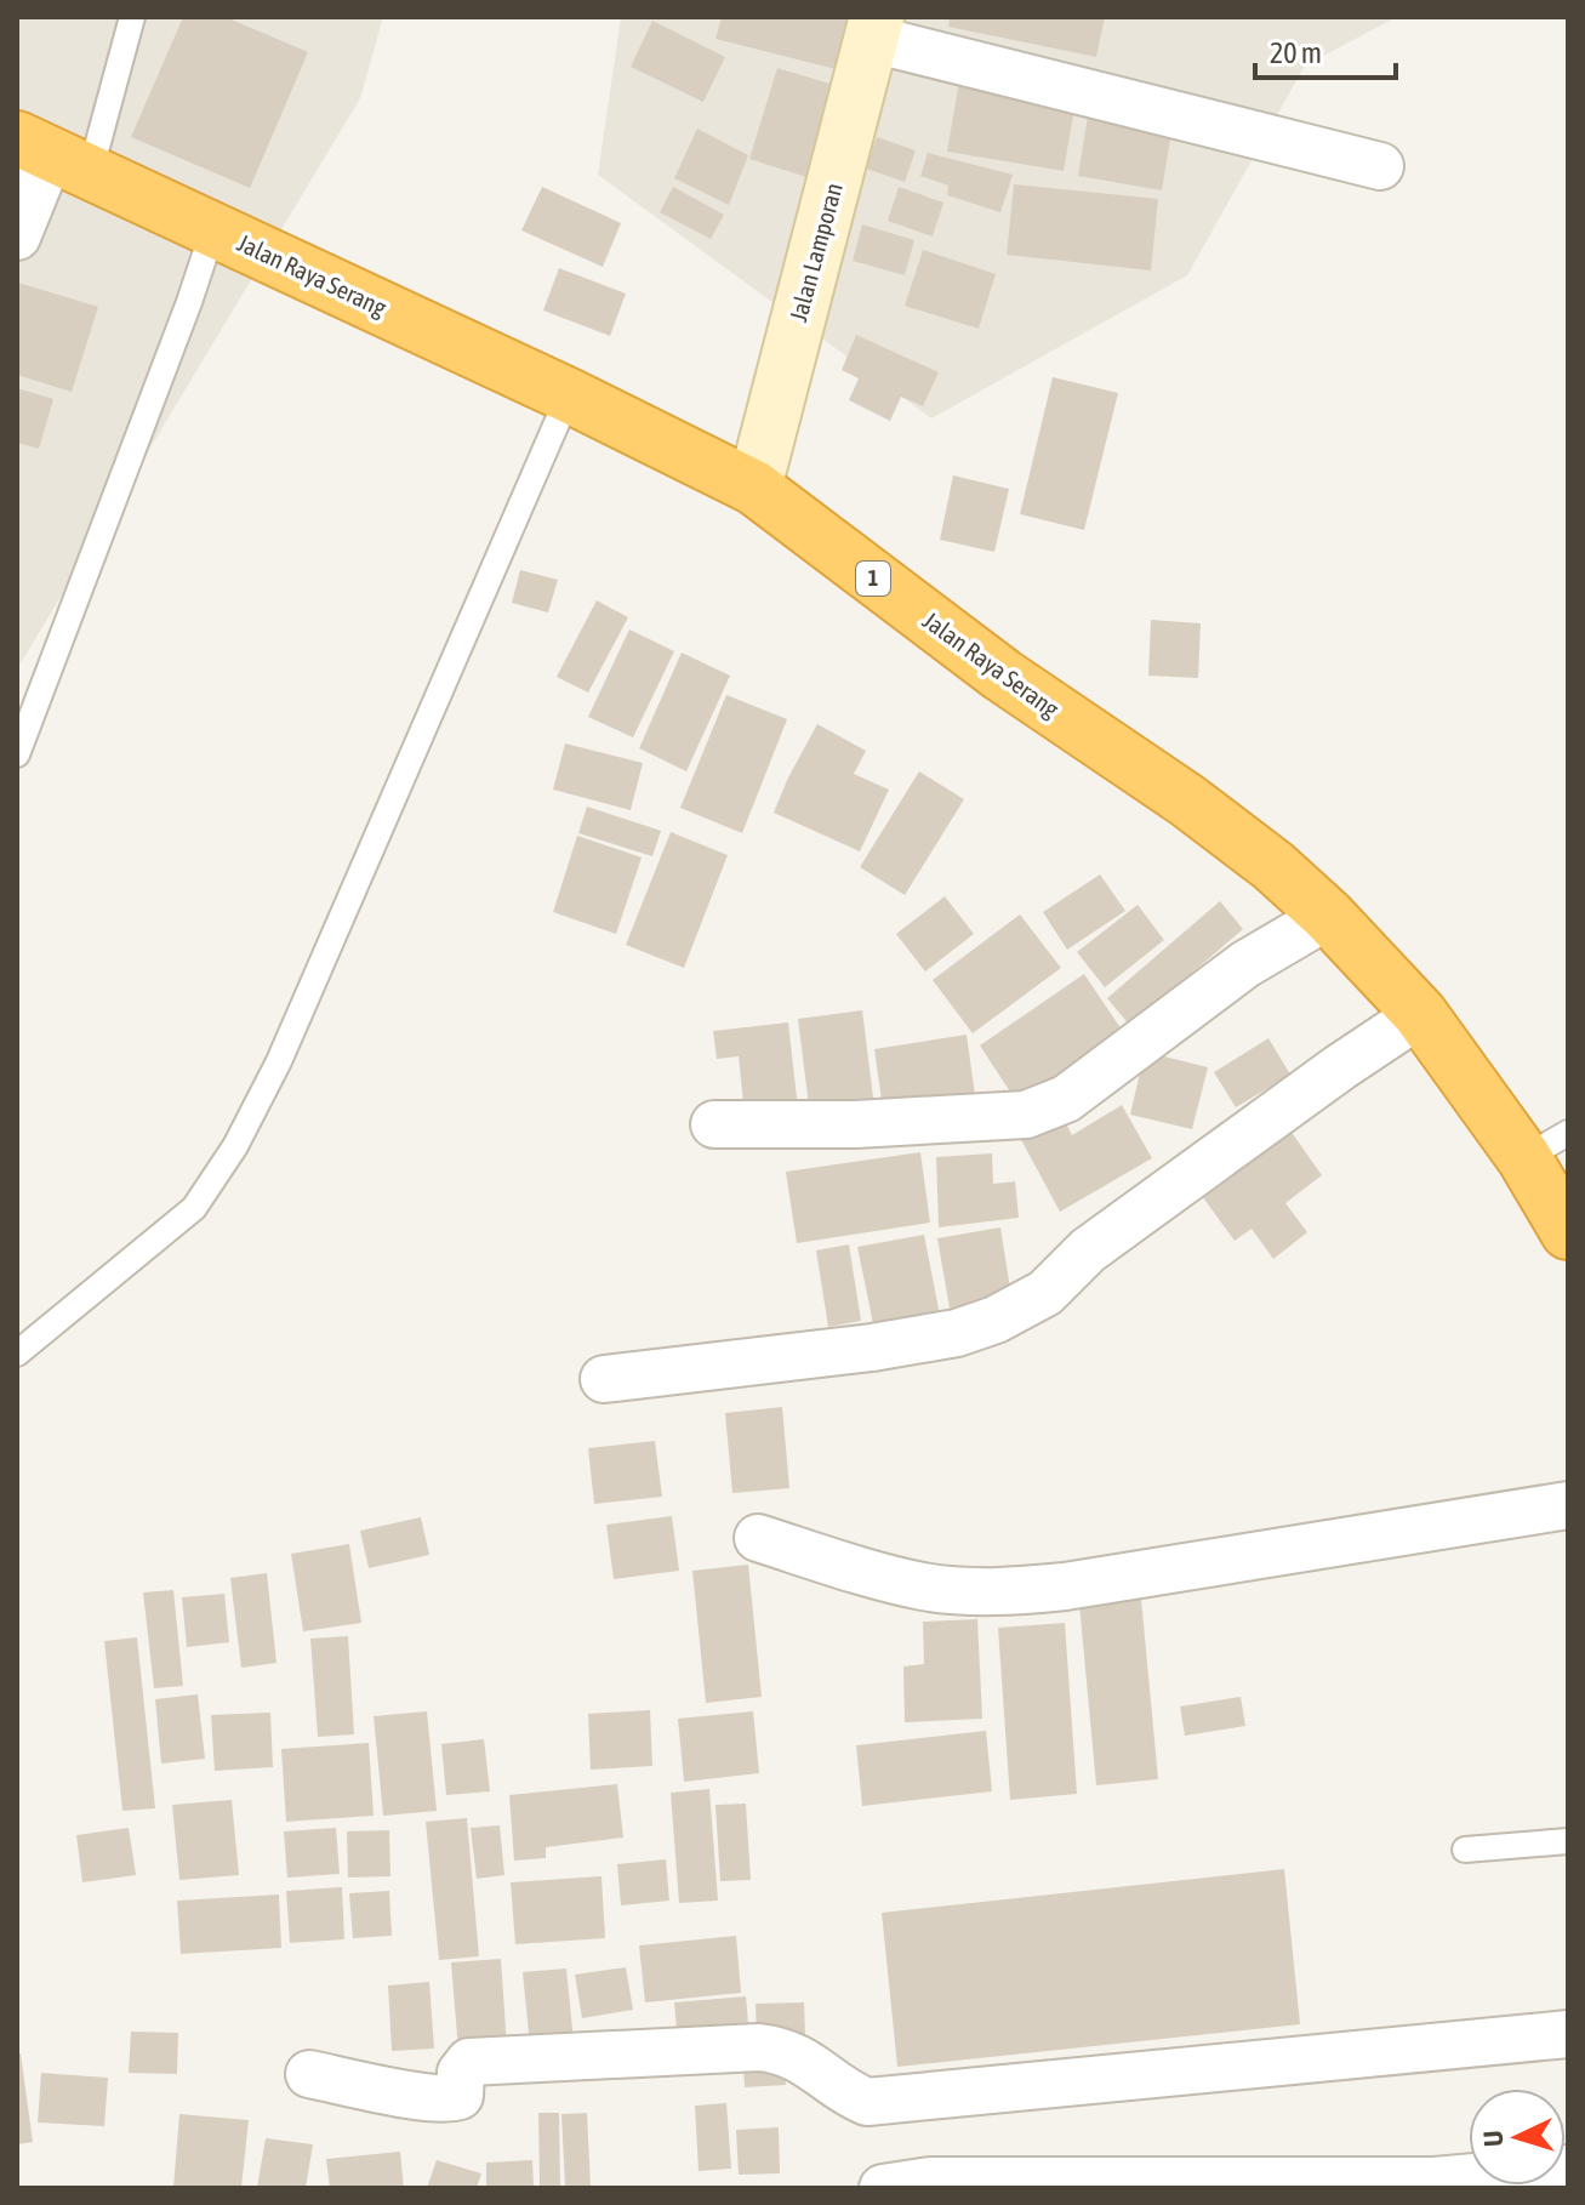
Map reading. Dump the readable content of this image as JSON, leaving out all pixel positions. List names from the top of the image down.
{
  "streets": {
    "highway": ["Jalan Raya Serang", "1"],
    "street": ["Jalan Lamporan"]
  },
  "crossings": [
    ["Jalan Lamporan", "Jalan Raya Serang"]
  ],
  "scale_bar": "20 m",
  "north": "left"
}
